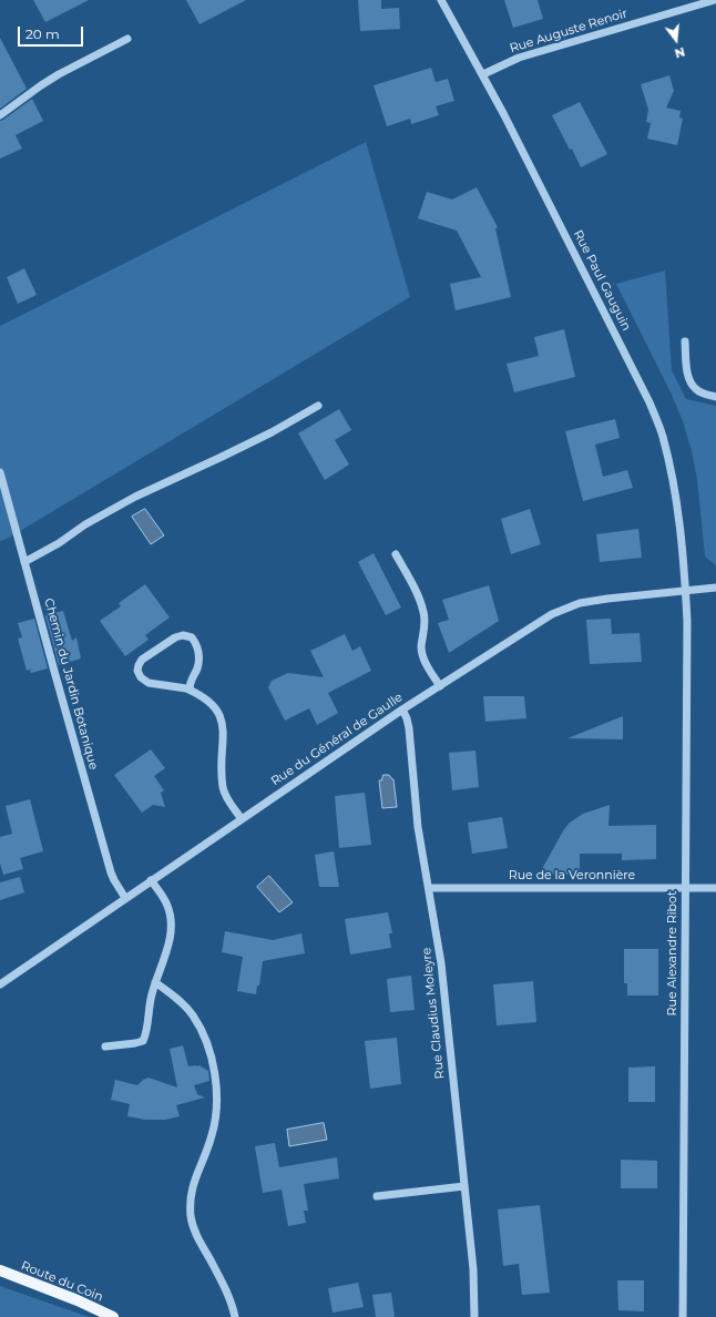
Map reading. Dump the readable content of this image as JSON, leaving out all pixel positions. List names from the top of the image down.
{
  "streets": {
    "main road": ["Route du Coin"],
    "street": [
      "Rue Auguste Renoir",
      "Rue Paul Gauguin",
      "Chemin du Jardin Botanique",
      "Rue du Général de Gaulle",
      "Rue de la Veronnière",
      "Rue Alexandre Ribot",
      "Rue Claudius Moleyre"
    ]
  },
  "crossings": [
    ["Rue Auguste Renoir", "Rue Paul Gauguin"],
    ["Rue Paul Gauguin", "Rue du Général de Gaulle"],
    ["Rue Paul Gauguin", "Rue Alexandre Ribot"],
    ["Chemin du Jardin Botanique", "Rue du Général de Gaulle"],
    ["Rue du Général de Gaulle", "Rue Alexandre Ribot"],
    ["Rue du Général de Gaulle", "Rue Claudius Moleyre"],
    ["Rue de la Veronnière", "Rue Alexandre Ribot"],
    ["Rue de la Veronnière", "Rue Claudius Moleyre"]
  ],
  "scale_bar": "20 m",
  "north": "bottom"
}
